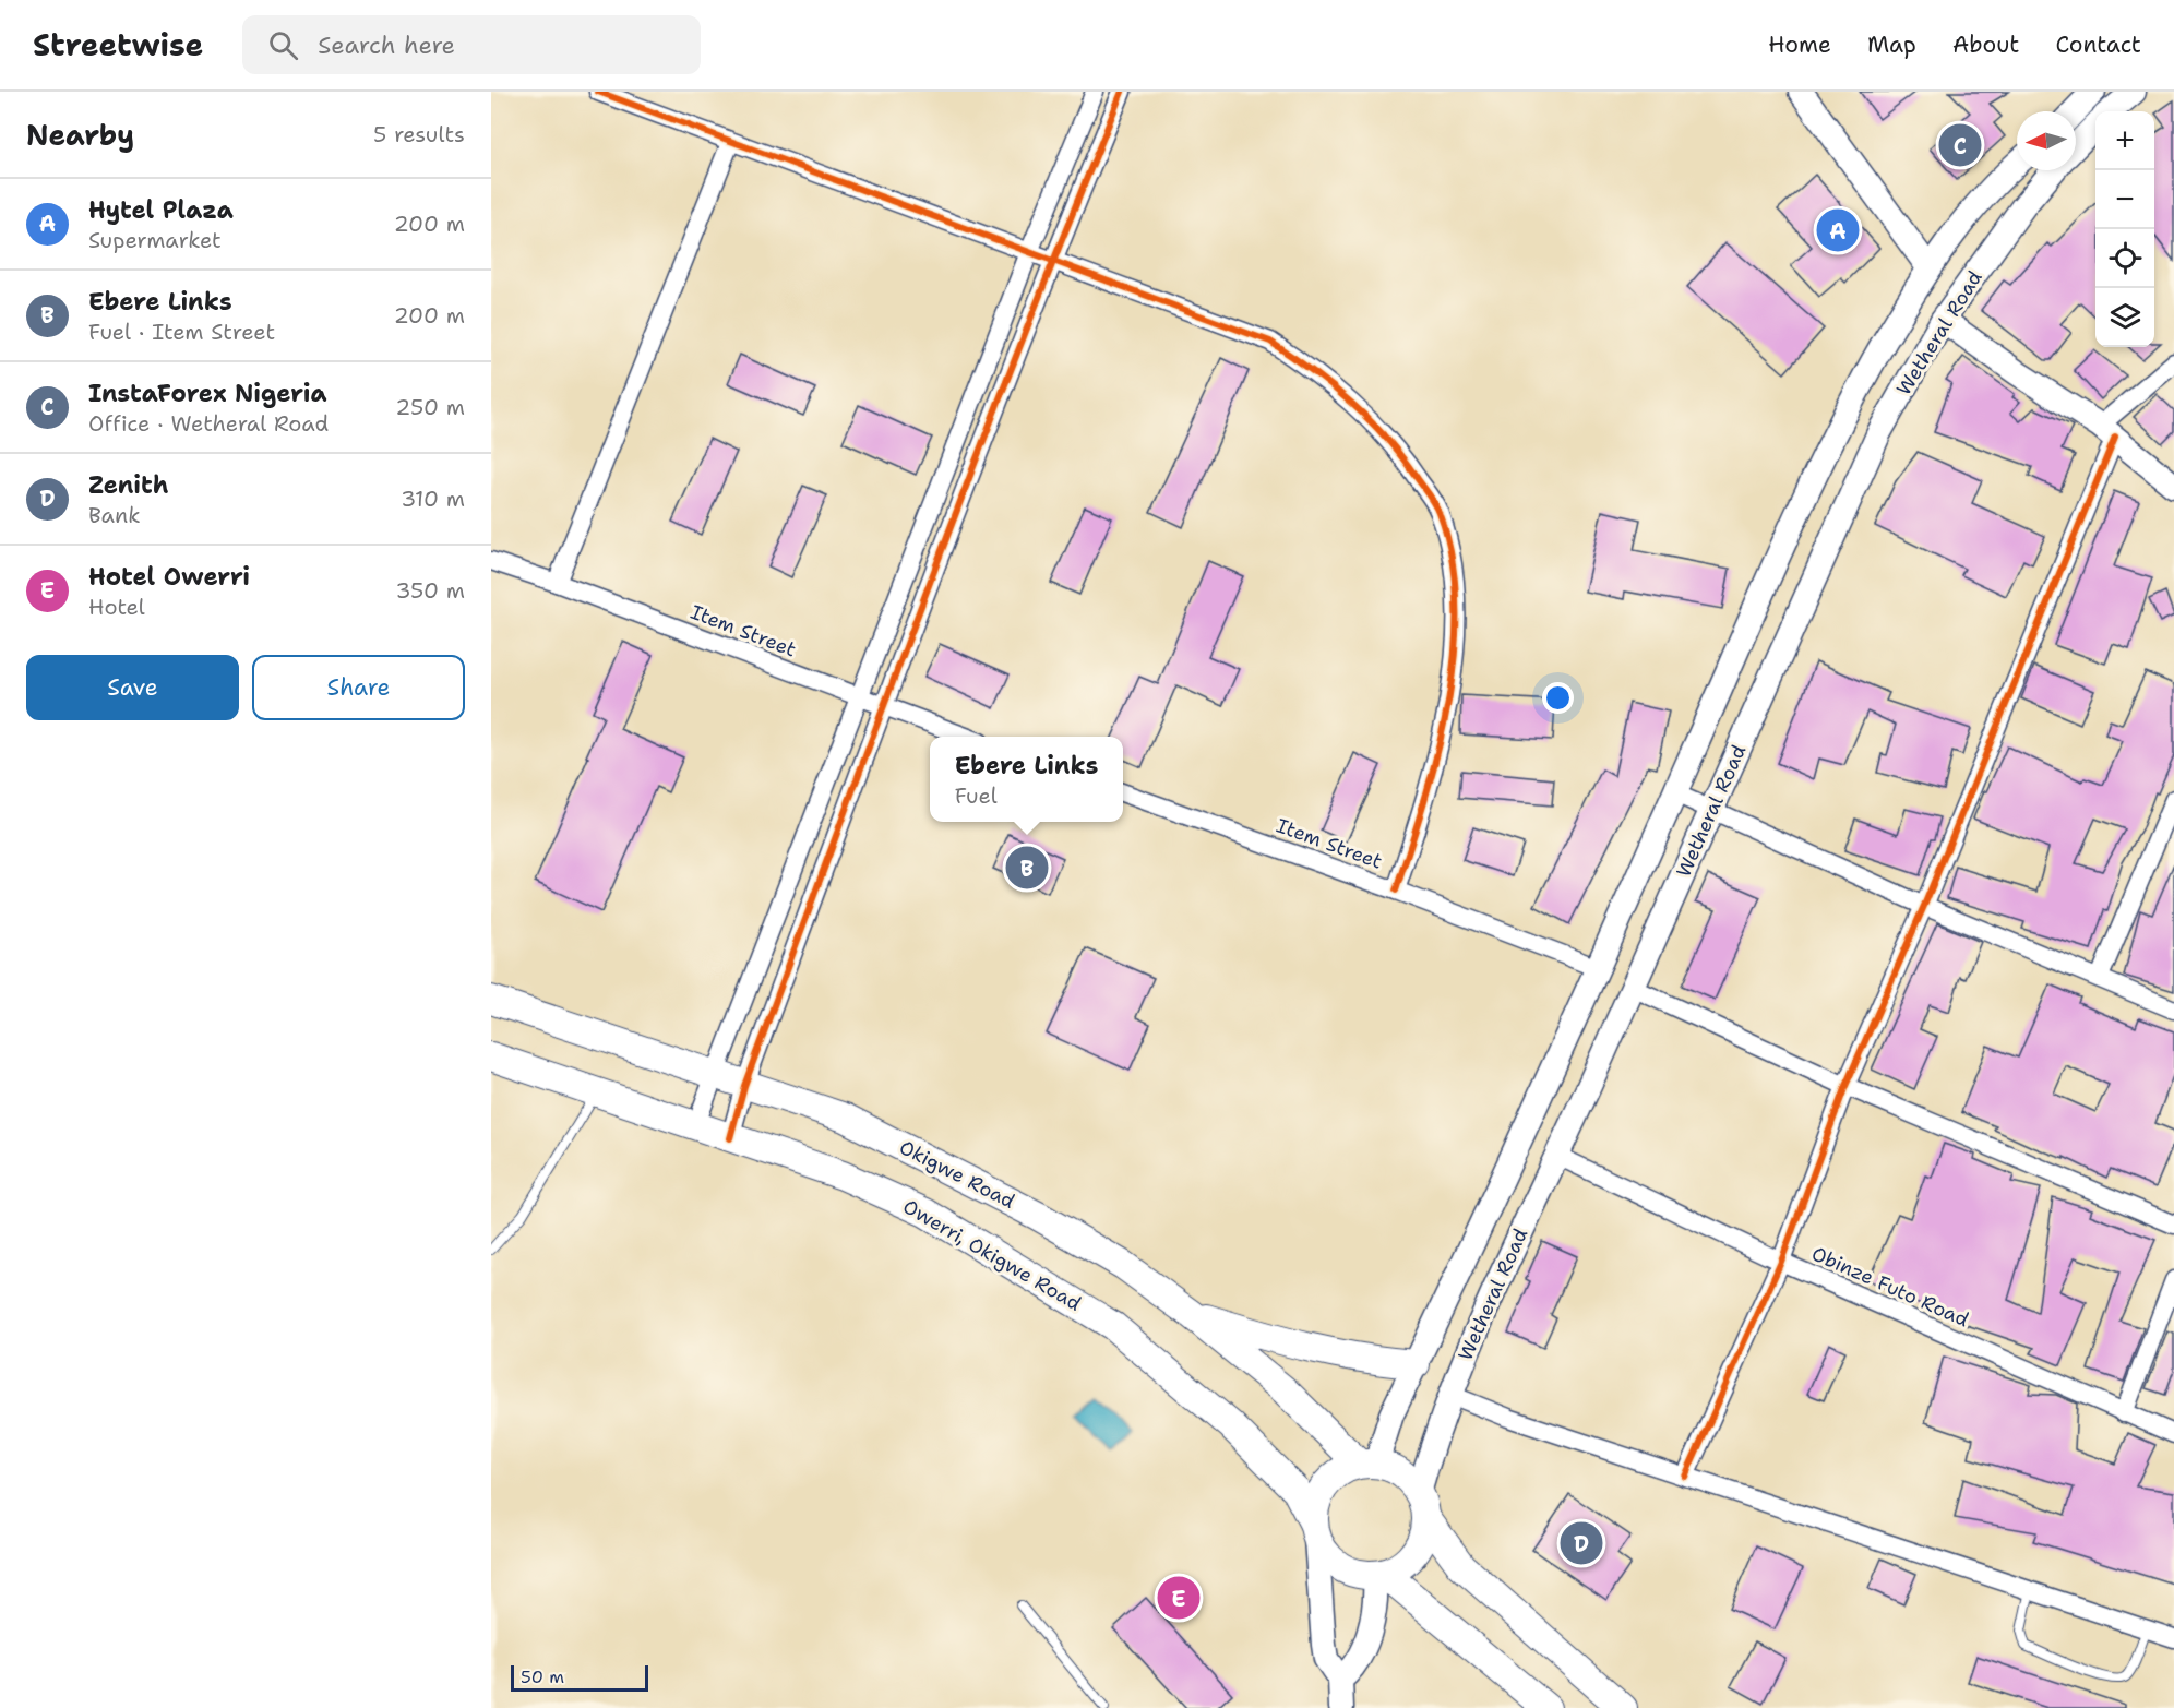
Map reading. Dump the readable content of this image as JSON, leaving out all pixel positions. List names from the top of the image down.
{
  "streets": {
    "main road": ["Wetheral Road", "Okigwe Road", "Owerri, Okigwe Road"],
    "street": ["Item Street", "Obinze Futo Road"]
  },
  "crossings": [
    ["Wetheral Road", "Item Street"],
    ["Wetheral Road", "Okigwe Road"],
    ["Wetheral Road", "Owerri, Okigwe Road"],
    ["Wetheral Road", "Obinze Futo Road"],
    ["Okigwe Road", "Owerri, Okigwe Road"]
  ],
  "scale_bar": "50 m",
  "north": "left",
  "page": {
    "header": "Streetwise",
    "search": "Search here",
    "nav": [
      "Home",
      "Map",
      "About",
      "Contact"
    ],
    "heading": ["Nearby", "5 results"],
    "map_buttons": ["+", "−"],
    "pins": [
      "C",
      "A",
      "B",
      "D",
      "E"
    ],
    "list": [
      {
        "mark": "A",
        "name": "Hytel Plaza",
        "note": "Supermarket",
        "value": "200 m"
      },
      {
        "mark": "B",
        "name": "Ebere Links",
        "note": "Fuel · Item Street",
        "value": "200 m"
      },
      {
        "mark": "C",
        "name": "InstaForex Nigeria",
        "note": "Office · Wetheral Road",
        "value": "250 m"
      },
      {
        "mark": "D",
        "name": "Zenith",
        "note": "Bank",
        "value": "310 m"
      },
      {
        "mark": "E",
        "name": "Hotel Owerri",
        "note": "Hotel",
        "value": "350 m"
      }
    ],
    "buttons": ["Save", "Share"],
    "popup": ["Ebere Links", "Fuel"],
    "scale": "50 m"
  }
}
